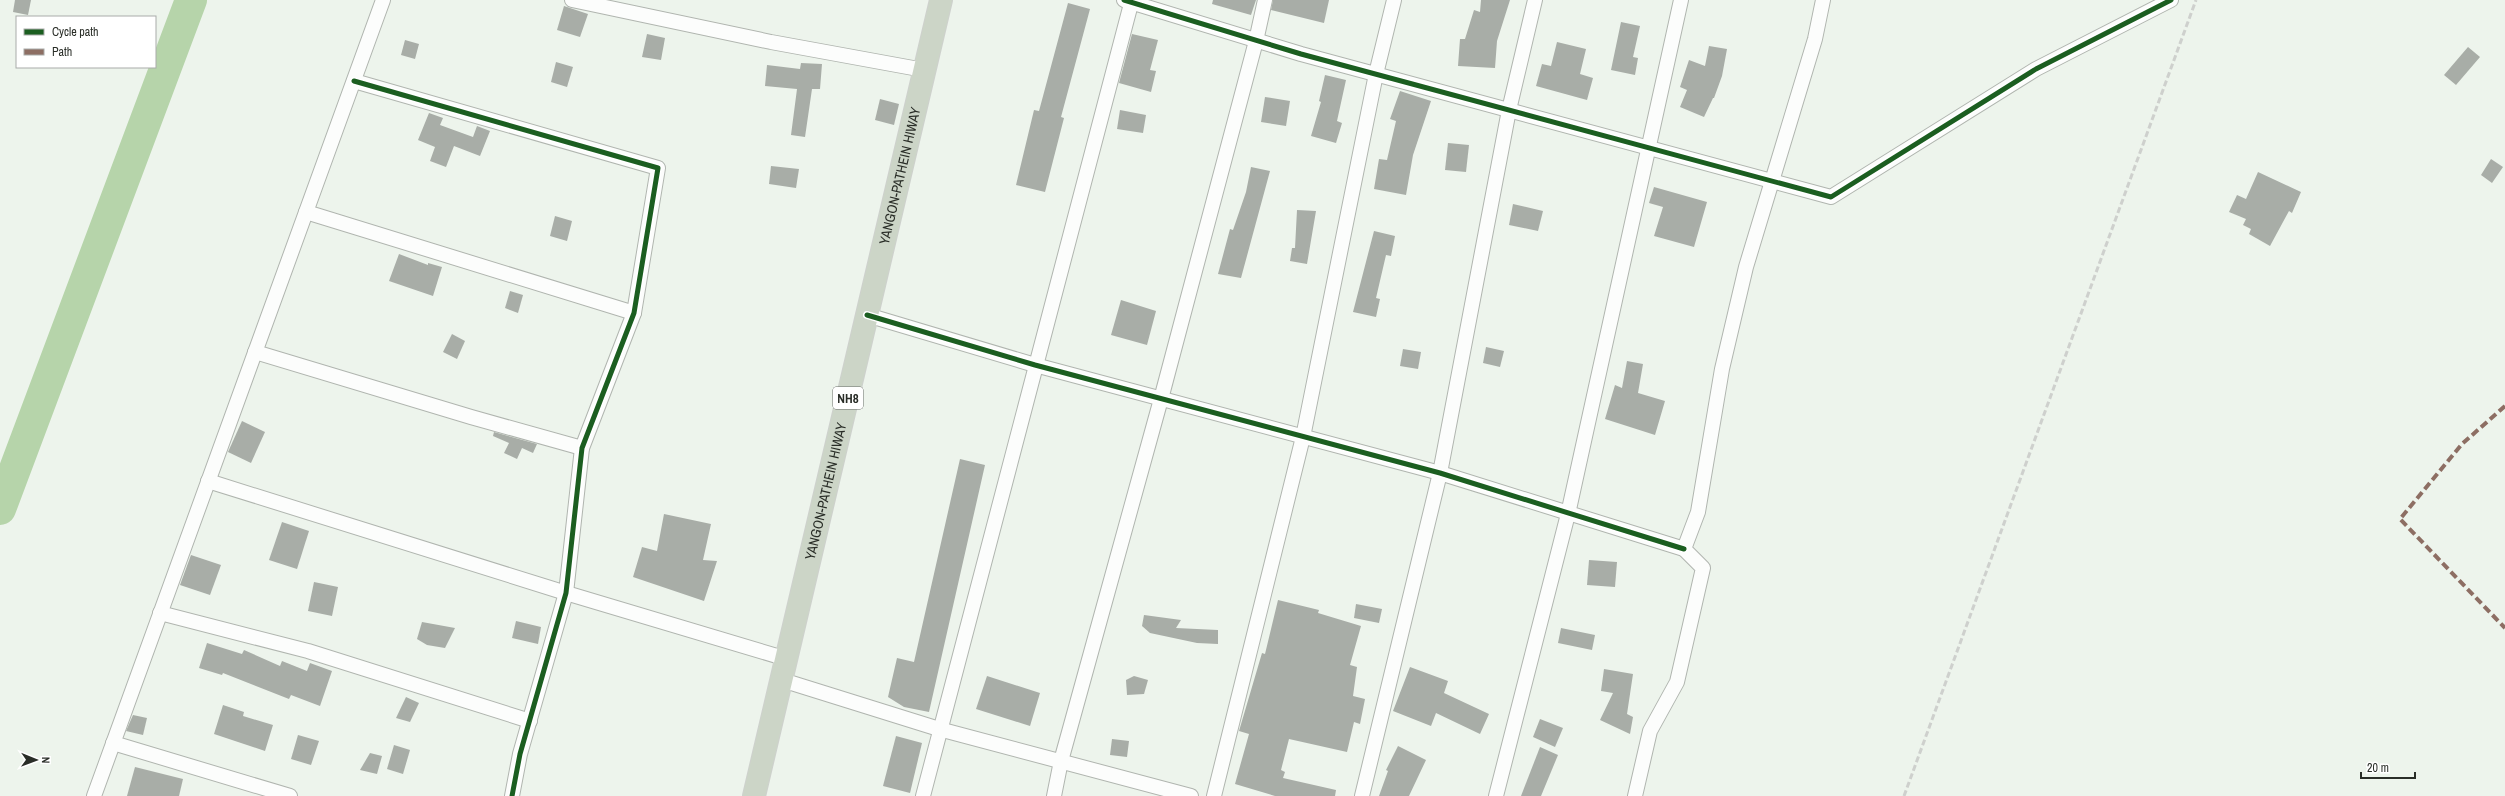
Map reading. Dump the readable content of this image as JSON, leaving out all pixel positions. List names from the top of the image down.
{
  "streets": {
    "highway": ["YANGON-PATHEIN HIWAY", "NH8"]
  },
  "legend": ["Cycle path", "Path"],
  "scale_bar": "20 m",
  "north": "right"
}
